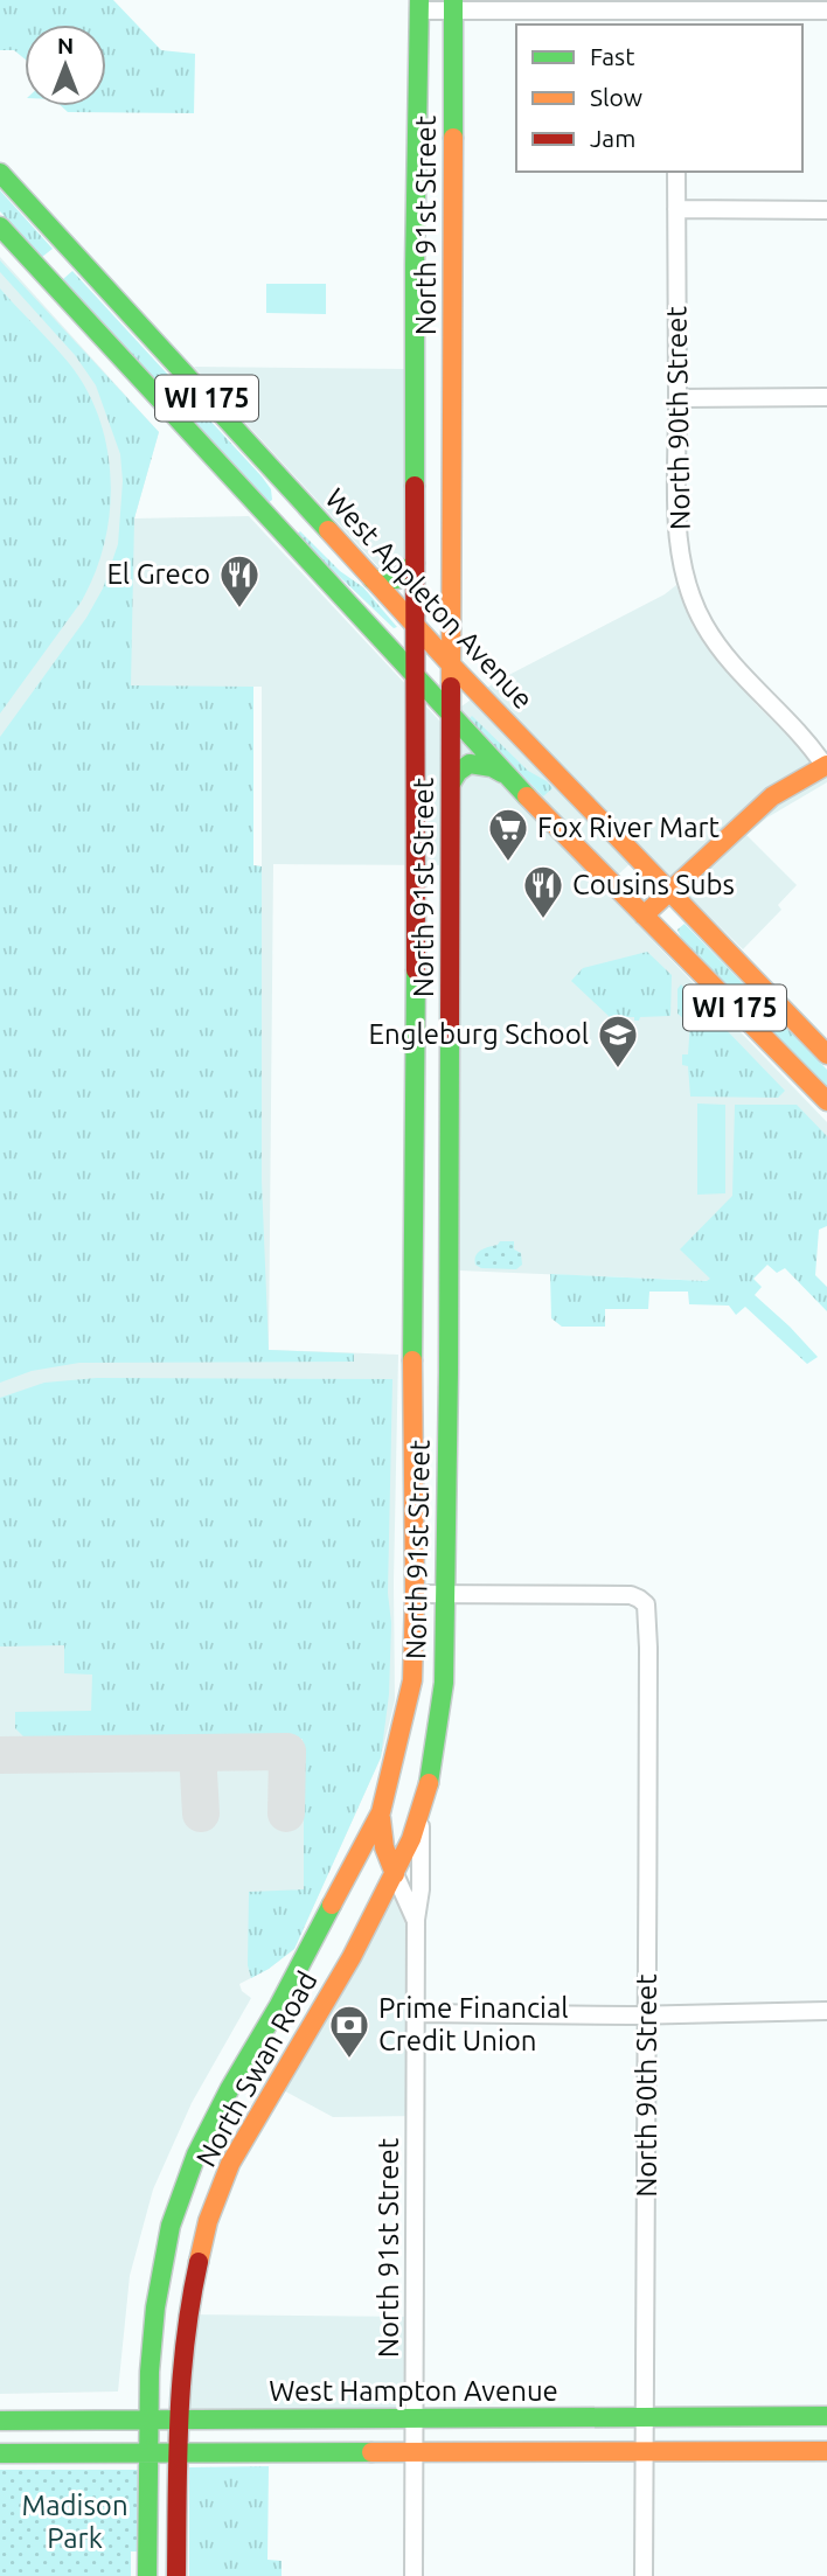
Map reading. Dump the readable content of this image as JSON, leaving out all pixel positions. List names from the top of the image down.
{
  "streets": {
    "main road": [
      "North 91st Street",
      "WI 175",
      "West Appleton Avenue",
      "North Swan Road",
      "West Hampton Avenue"
    ],
    "street": ["North 90th Street"]
  },
  "crossings": [
    ["North 91st Street", "WI 175"],
    ["North 91st Street", "North 90th Street"],
    ["North 91st Street", "West Appleton Avenue"],
    ["North 91st Street", "North Swan Road"],
    ["North 91st Street", "West Hampton Avenue"],
    ["North 90th Street", "West Hampton Avenue"],
    ["North Swan Road", "West Hampton Avenue"]
  ],
  "parks": ["Madison Park"],
  "places": {
    "restaurant": ["El Greco", "Cousins Subs"],
    "supermarket": ["Fox River Mart"],
    "school or university": ["Engleburg School"],
    "bank": ["Prime Financial Credit Union"]
  },
  "legend": ["Fast", "Slow", "Jam"],
  "north": "top"
}
